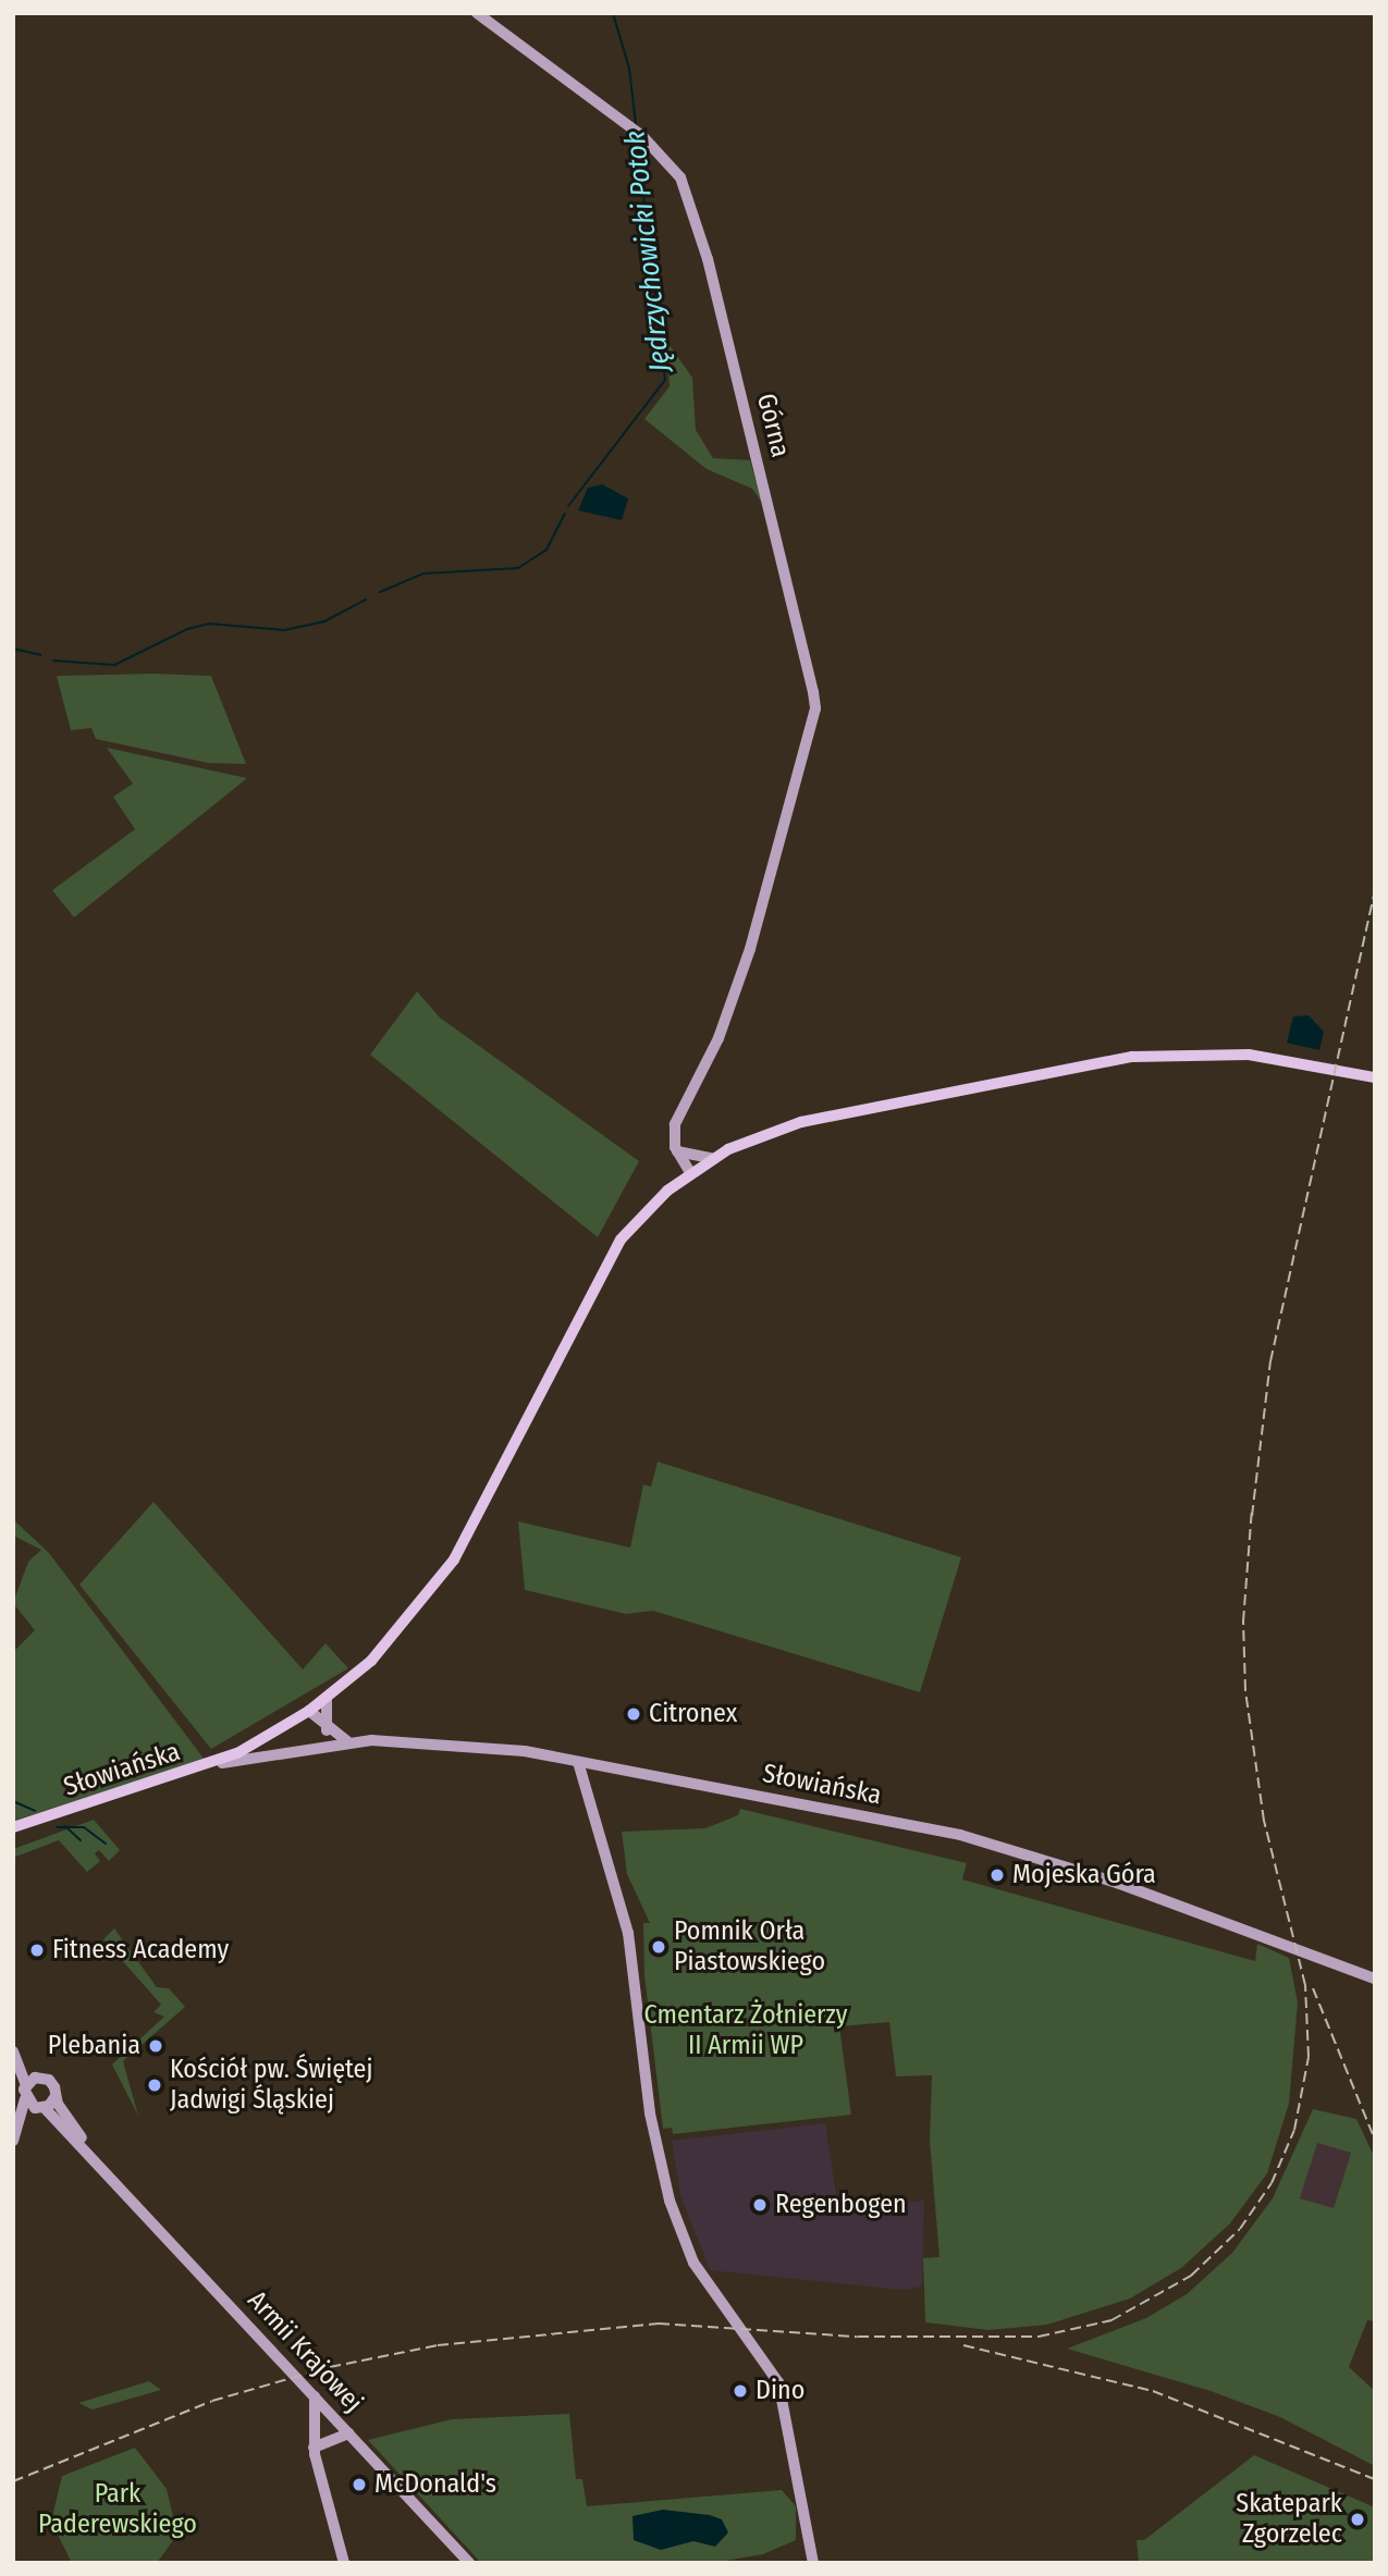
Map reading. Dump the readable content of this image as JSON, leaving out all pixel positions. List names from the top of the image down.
{
  "streets": {
    "main road": ["Słowiańska"],
    "street": ["Górna", "Armii Krajowej"]
  },
  "water": ["Jędrzychowicki Potok"],
  "parks": ["Cmentarz Żołnierzy II Armii WP", "Park Paderewskiego"],
  "places": [
    "Citronex",
    "Mojeska Góra",
    "Pomnik Orła Piastowskiego",
    "Fitness Academy",
    "Plebania",
    "Kościół pw. Świętej Jadwigi Śląskiej",
    "Regenbogen",
    "Dino",
    "McDonald's",
    "Skatepark Zgorzelec"
  ]
}
